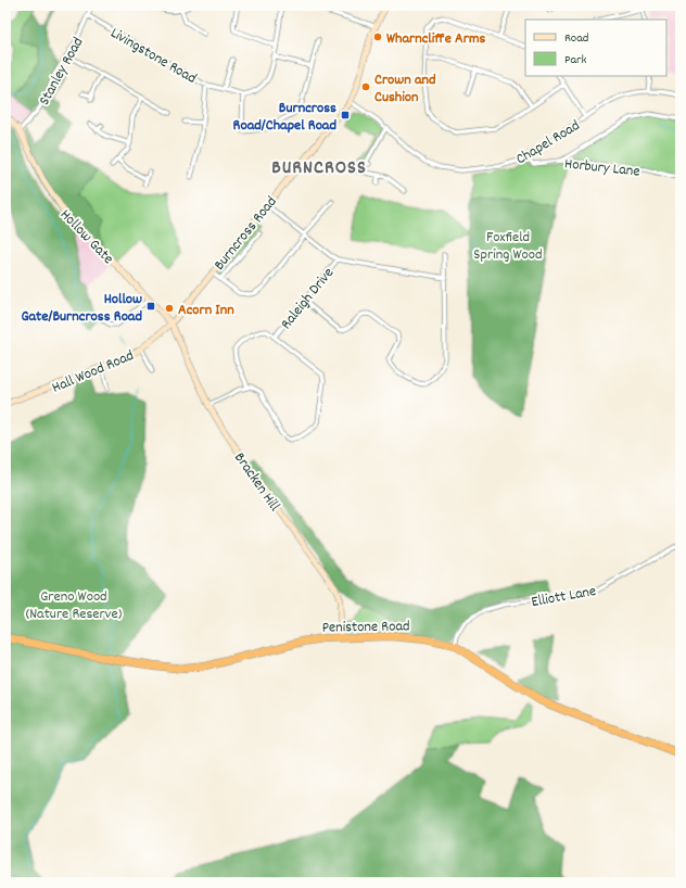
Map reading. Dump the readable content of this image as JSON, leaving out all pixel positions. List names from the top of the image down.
{
  "streets": {
    "highway": ["Penistone Road"],
    "street": [
      "Livingstone Road",
      "Stanley Road",
      "Chapel Road",
      "Horbury Lane",
      "Burncross Road",
      "Hollow Gate",
      "Raleigh Drive",
      "Hall Wood Road",
      "Bracken Hill",
      "Elliott Lane"
    ]
  },
  "crossings": [
    ["Livingstone Road", "Stanley Road"],
    ["Stanley Road", "Hollow Gate"],
    ["Chapel Road", "Horbury Lane"],
    ["Chapel Road", "Burncross Road"],
    ["Burncross Road", "Hollow Gate"],
    ["Burncross Road", "Hall Wood Road"],
    ["Burncross Road", "Bracken Hill"],
    ["Hollow Gate", "Hall Wood Road"],
    ["Hollow Gate", "Bracken Hill"],
    ["Hall Wood Road", "Bracken Hill"],
    ["Bracken Hill", "Penistone Road"],
    ["Elliott Lane", "Penistone Road"]
  ],
  "districts": ["BURNCROSS"],
  "parks": ["Foxfield Spring Wood", "Greno Wood (Nature Reserve)"],
  "places": {
    "other": ["Wharncliffe Arms", "Crown and Cushion", "Acorn Inn"],
    "transit": ["Burncross Road/Chapel Road", "Hollow Gate/Burncross Road"]
  },
  "legend": ["Road", "Park"]
}
